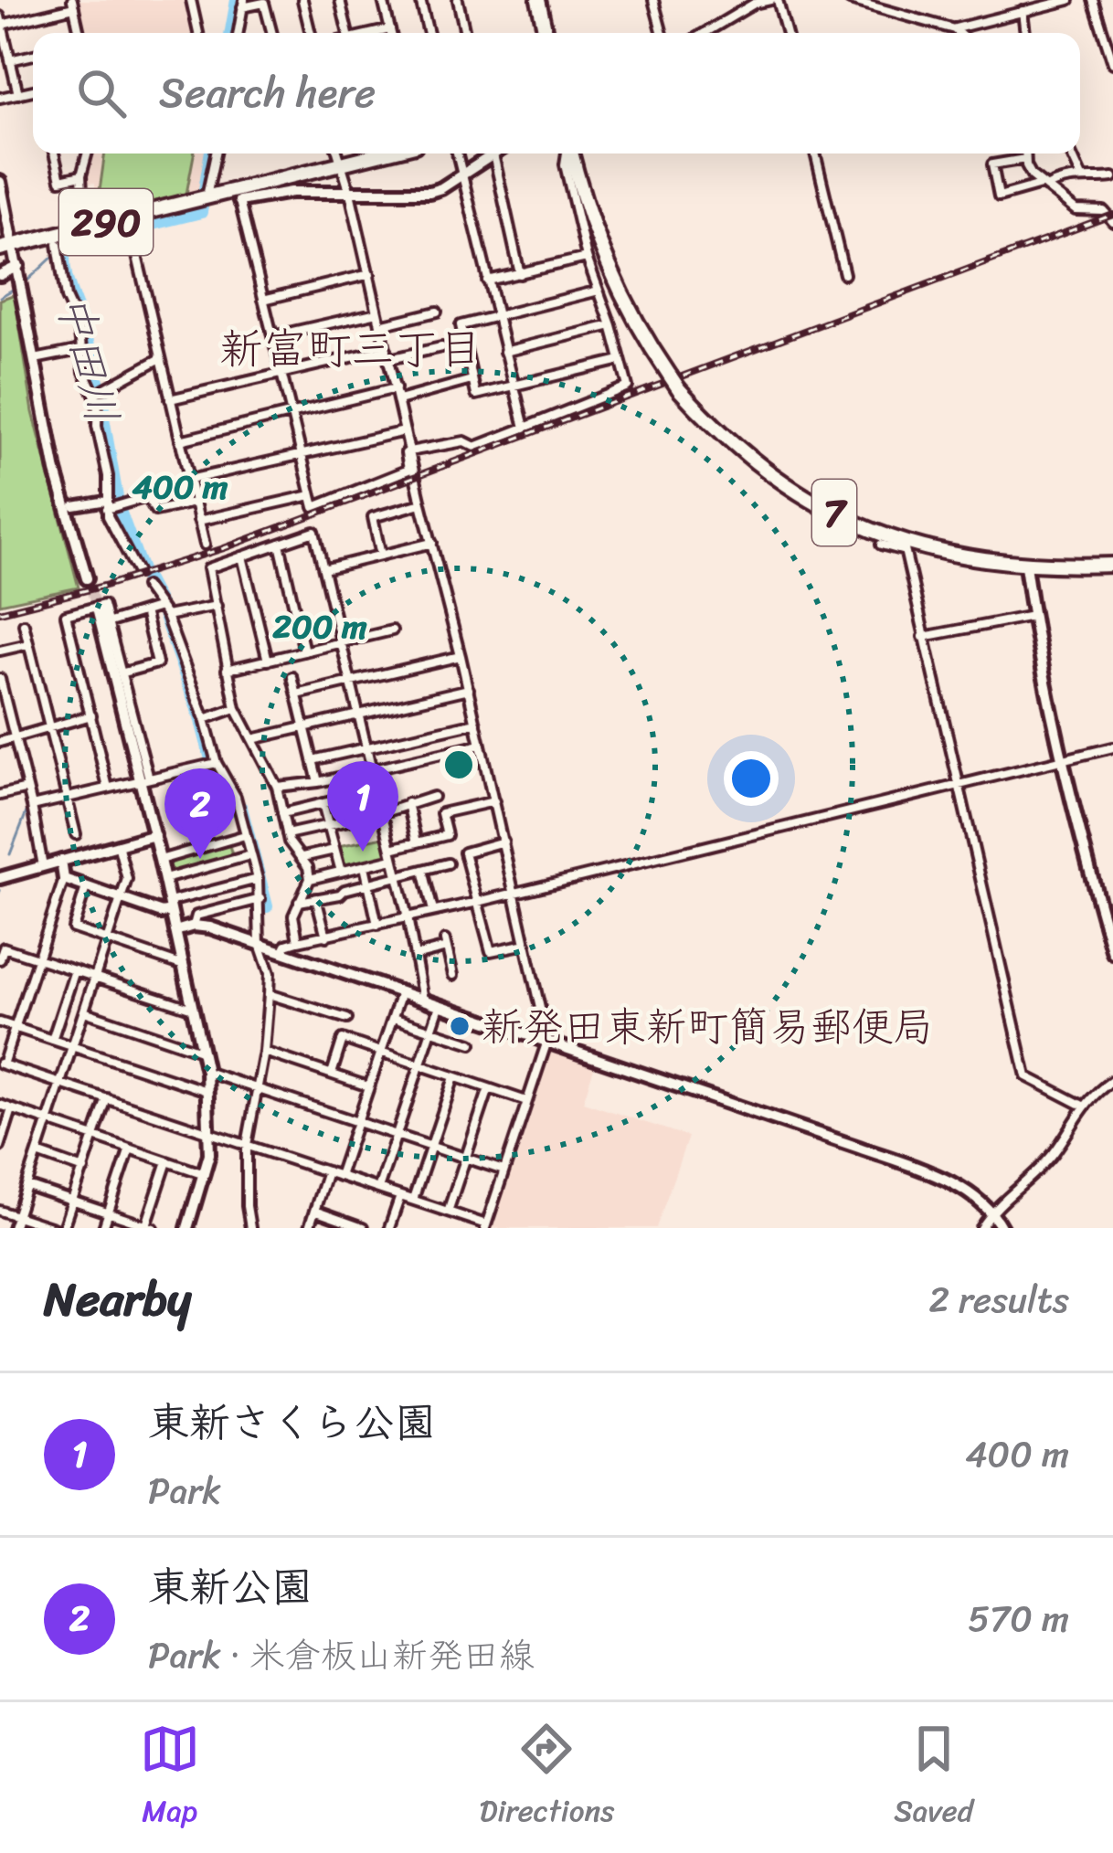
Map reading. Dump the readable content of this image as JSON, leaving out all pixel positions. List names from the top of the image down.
{
  "streets": {
    "highway": ["290", "7"]
  },
  "districts": ["新富町三丁目"],
  "water": ["中田川"],
  "places": ["新発田東新町簡易郵便局"],
  "page": {
    "search": "Search here",
    "pins": ["1", "2"],
    "heading": ["Nearby", "2 results"],
    "list": [
      {
        "mark": "1",
        "name": "東新さくら公園",
        "note": "Park",
        "value": "400 m"
      },
      {
        "mark": "2",
        "name": "東新公園",
        "note": "Park · 米倉板山新発田線",
        "value": "570 m"
      }
    ],
    "nav": ["Map", "Directions", "Saved"]
  },
  "rings": ["400 m", "200 m"]
}
